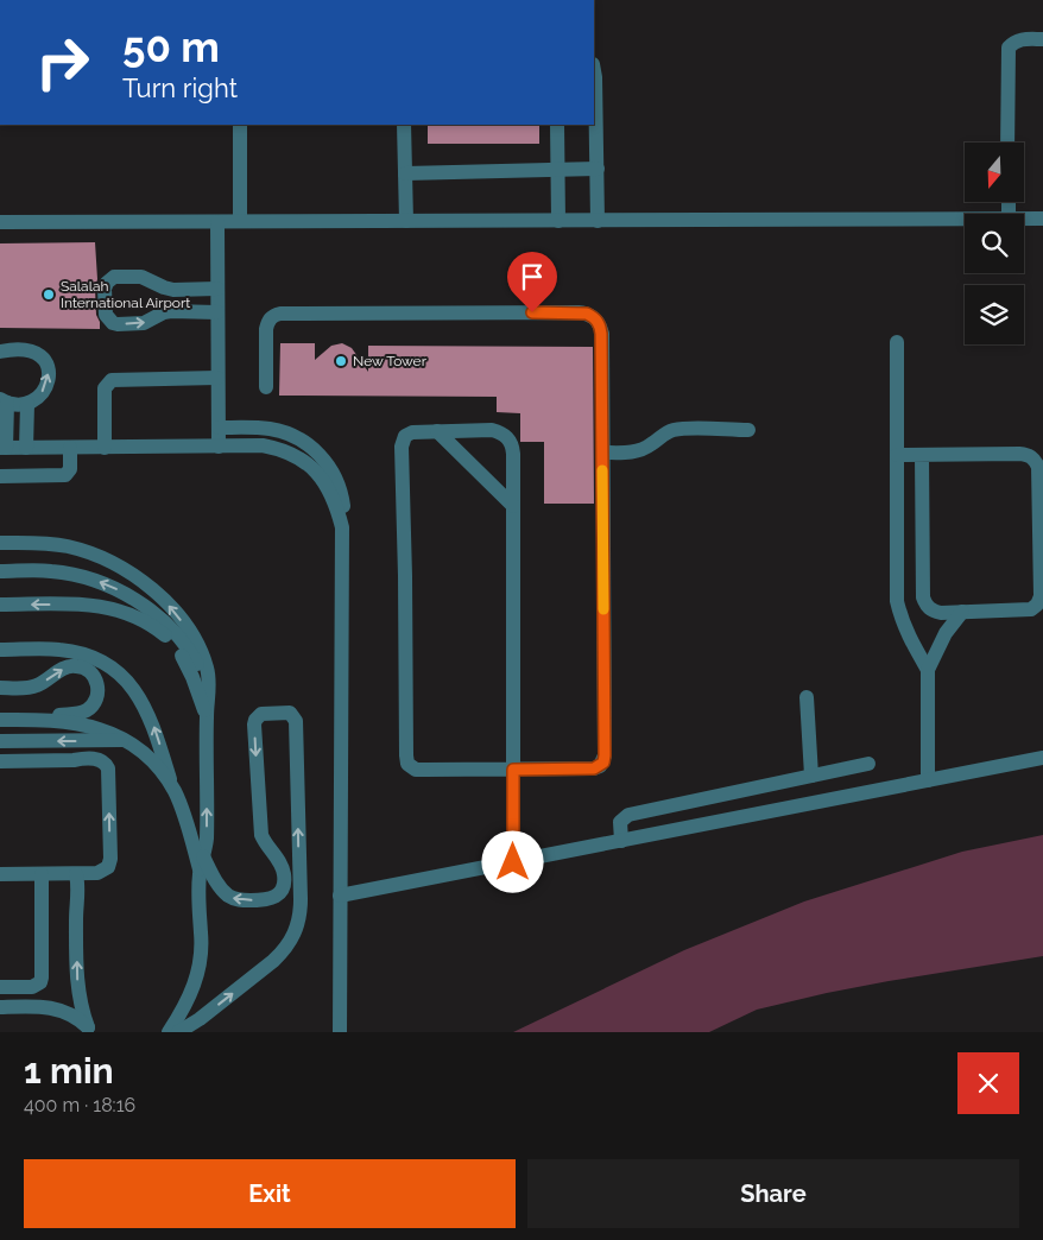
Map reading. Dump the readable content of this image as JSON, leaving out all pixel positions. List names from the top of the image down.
{
  "places": ["Salalah International Airport", "New Tower"],
  "north": "bottom",
  "page": {
    "turn": ["50 m", "Turn right"],
    "heading": ["1 min", "400 m · 18:16"],
    "buttons": ["Exit", "Share"]
  }
}
